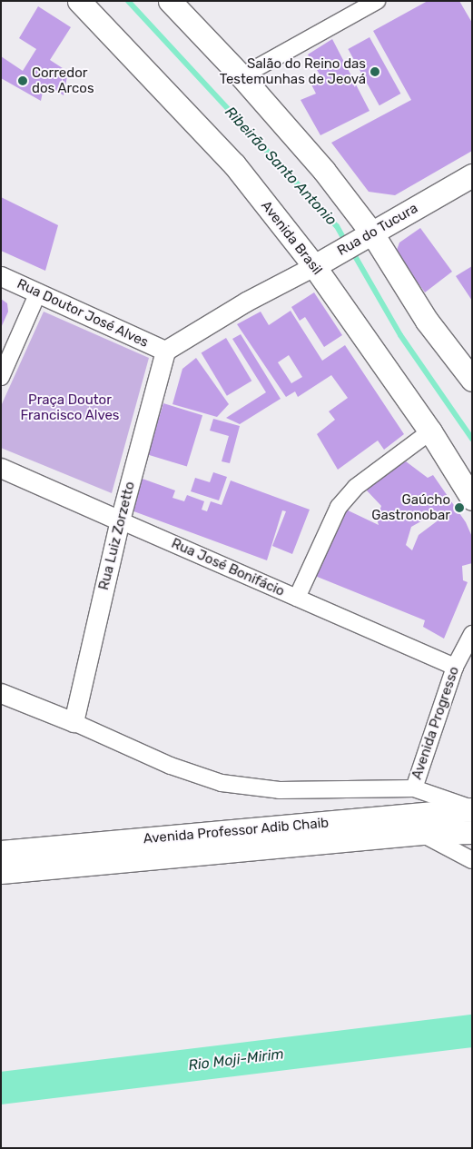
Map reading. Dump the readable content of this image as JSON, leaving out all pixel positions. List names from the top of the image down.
{
  "streets": {
    "main road": ["Rua do Tucura", "Avenida Brasil", "Avenida Professor Adib Chaib"],
    "street": [
      "Rua Doutor José Alves",
      "Rua Luiz Zorzetto",
      "Rua José Bonifácio",
      "Avenida Progresso"
    ]
  },
  "crossings": [
    ["Rua do Tucura", "Avenida Brasil"],
    ["Rua do Tucura", "Rua Doutor José Alves"],
    ["Rua do Tucura", "Rua Luiz Zorzetto"],
    ["Rua Doutor José Alves", "Rua Luiz Zorzetto"],
    ["Rua Luiz Zorzetto", "Rua José Bonifácio"],
    ["Rua José Bonifácio", "Avenida Progresso"]
  ],
  "water": ["Ribeirão Santo Antonio", "Rio Moji-Mirim"],
  "parks": ["Praça Doutor Francisco Alves"],
  "places": ["Salão do Reino das Testemunhas de Jeová", "Corredor dos Arcos", "Gaúcho Gastronobar"]
}
